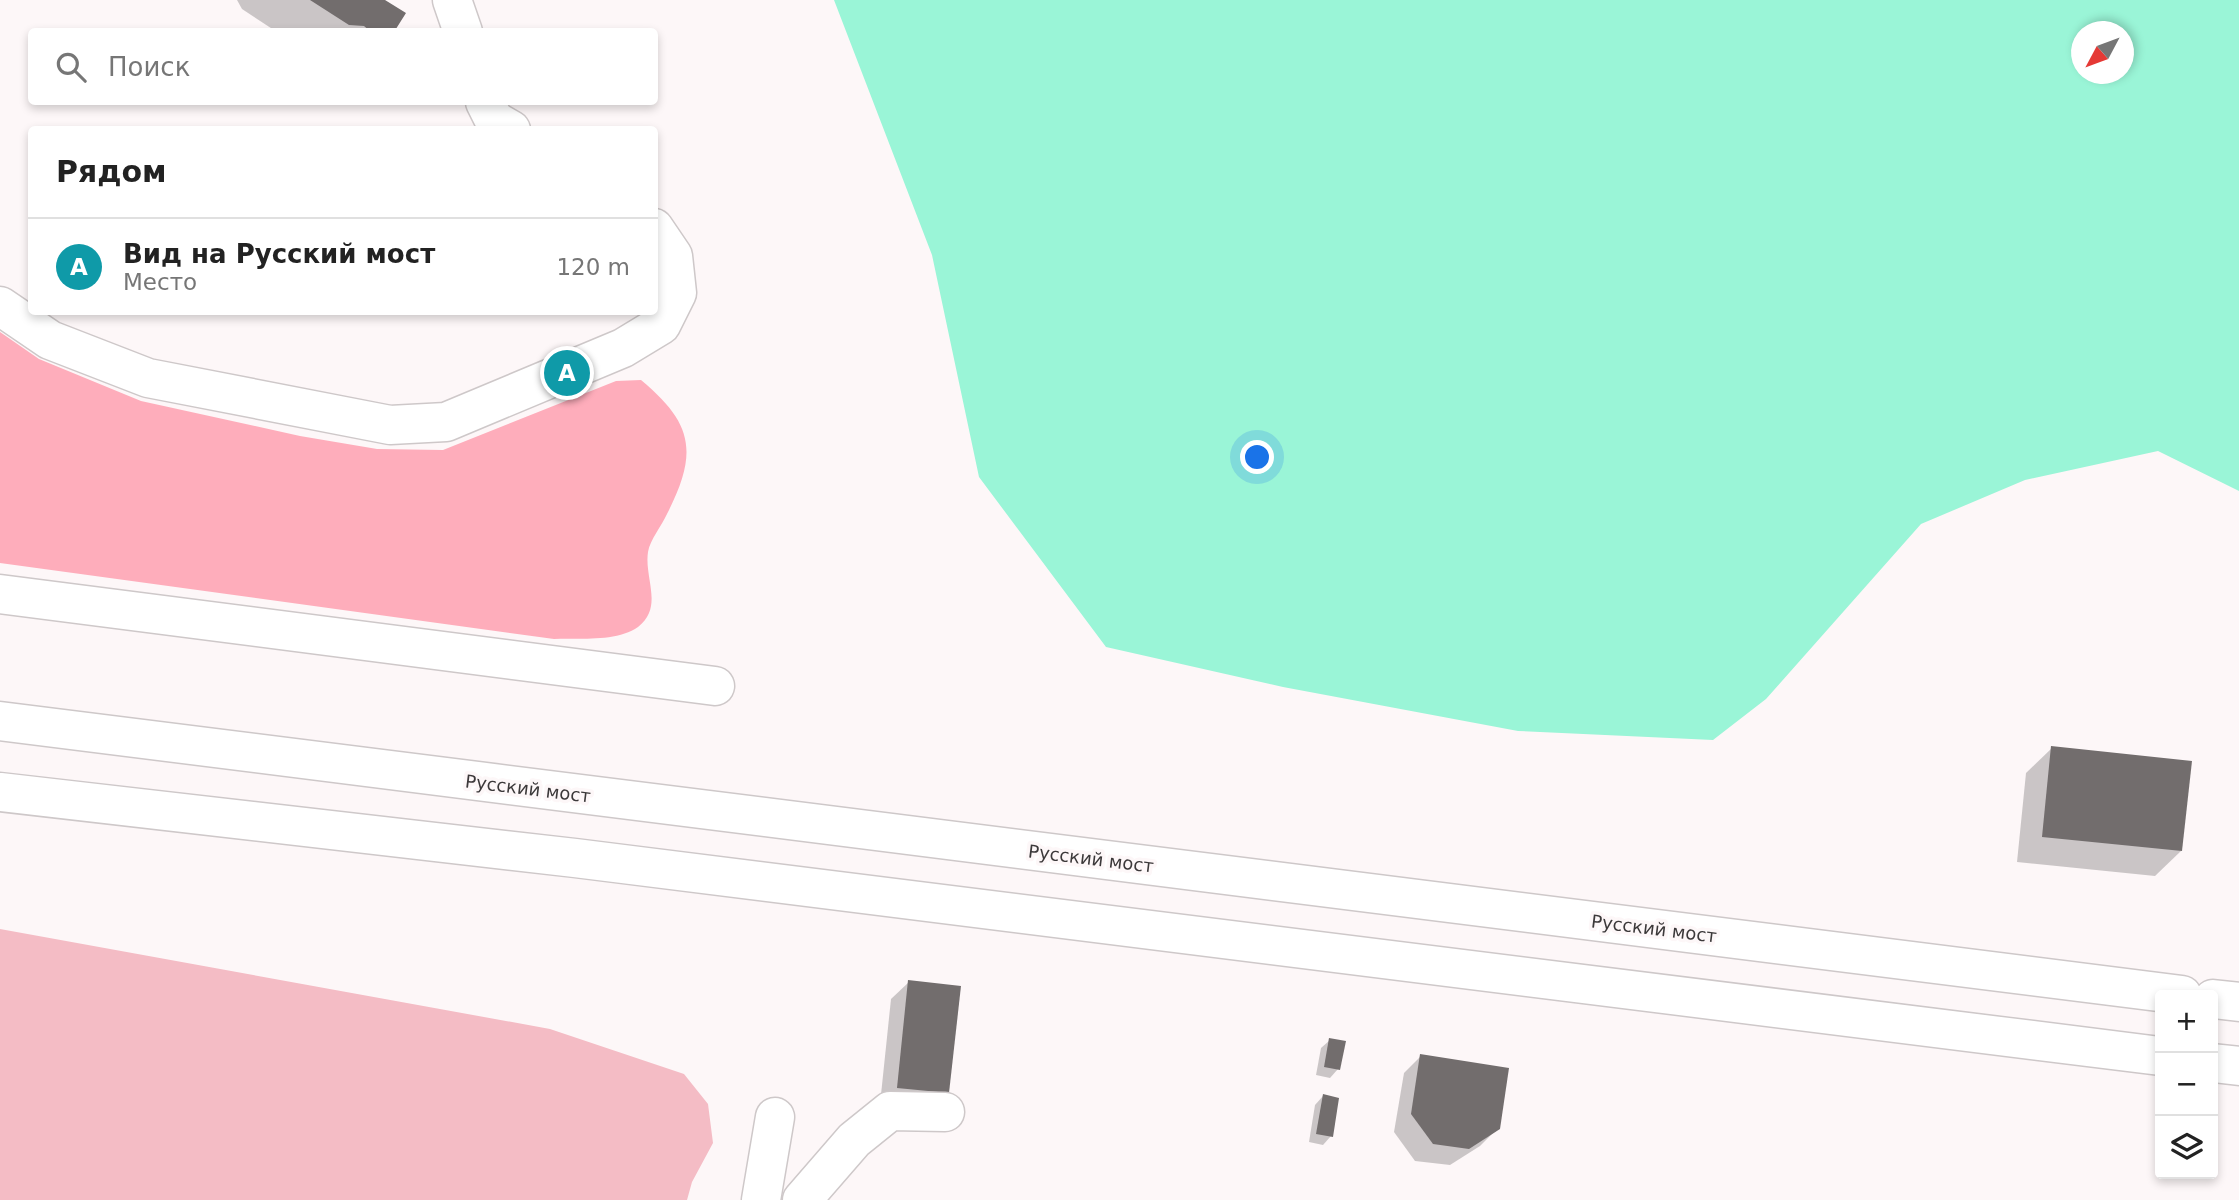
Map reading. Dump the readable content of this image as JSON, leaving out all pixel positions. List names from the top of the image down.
{
  "streets": {
    "main road": ["Русский мост"]
  },
  "north": "bottom left",
  "page": {
    "search": "Поиск",
    "heading": "Рядом",
    "list": [
      {
        "mark": "A",
        "name": "Вид на Русский мост",
        "note": "Место",
        "value": "120 m"
      }
    ],
    "pins": "A",
    "map_buttons": ["+", "−"]
  }
}
